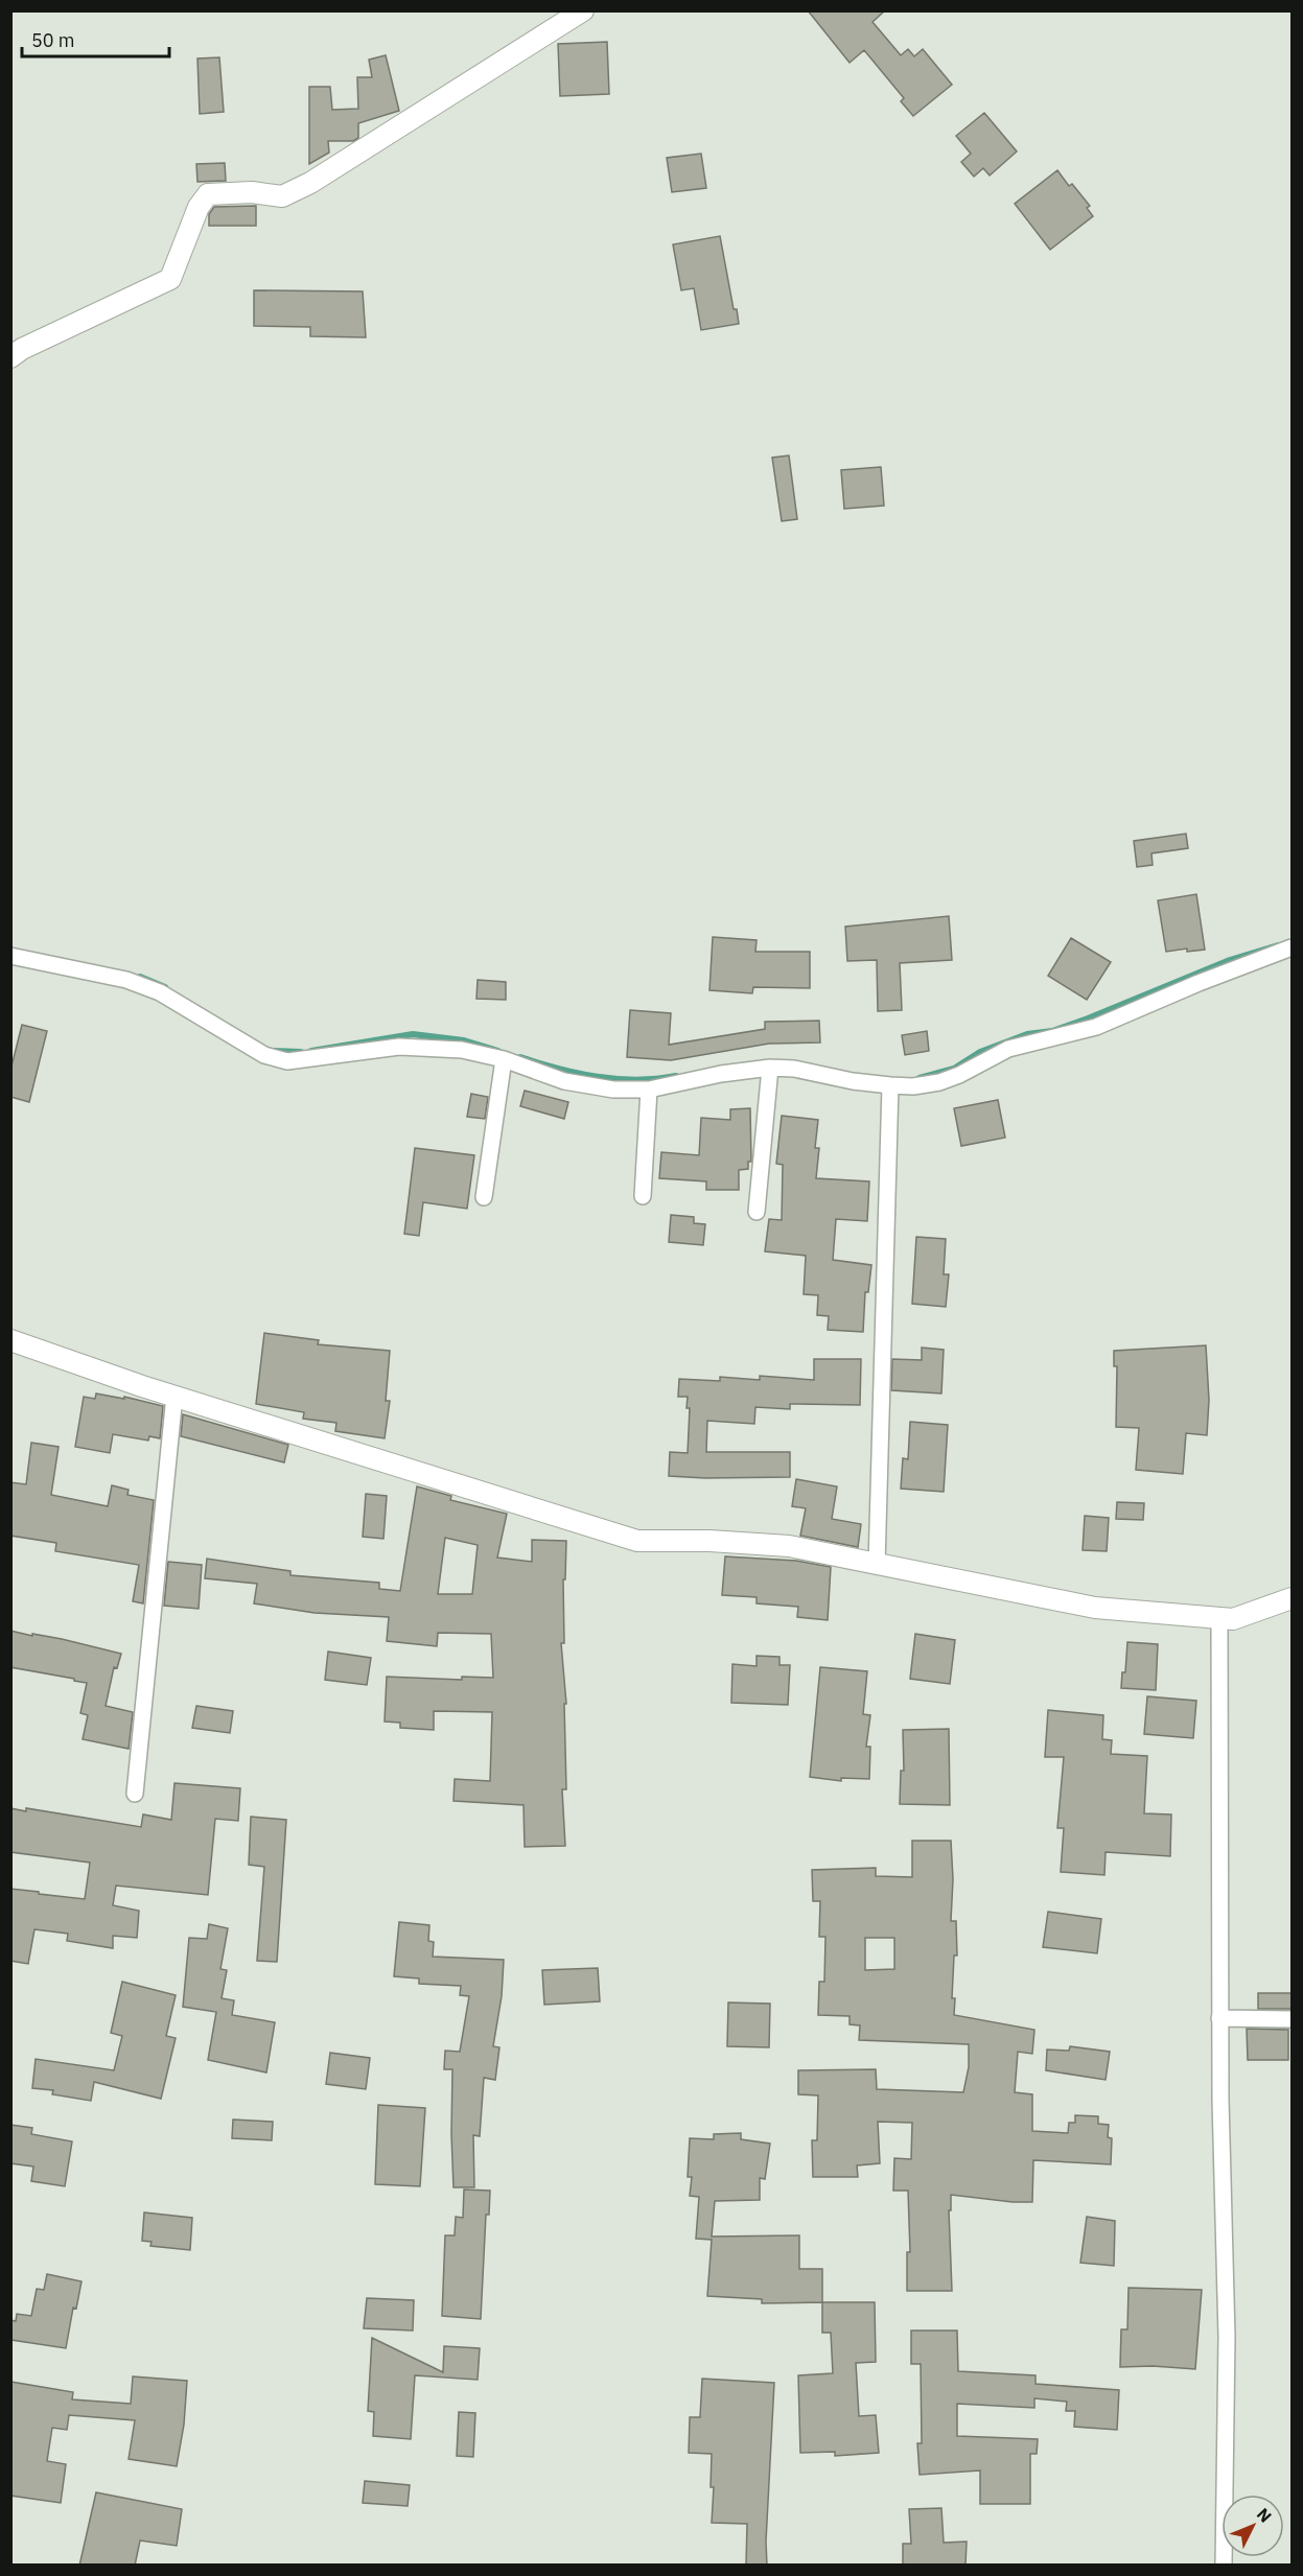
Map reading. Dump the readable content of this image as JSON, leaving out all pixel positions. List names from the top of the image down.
{
  "scale_bar": "50 m",
  "north": "top right"
}
